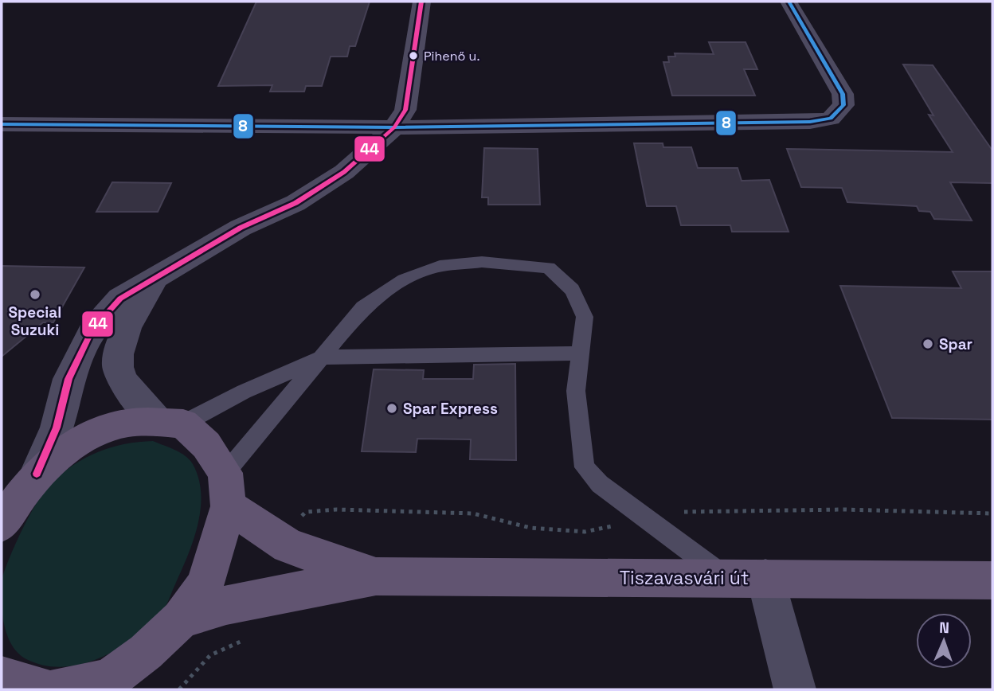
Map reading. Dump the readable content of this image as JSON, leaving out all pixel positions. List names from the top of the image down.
{
  "streets": {
    "main road": ["Tiszavasvári út"]
  },
  "places": [
    "Pihenő u.",
    "Special Suzuki",
    "Spar",
    "Spar Express"
  ],
  "lines": ["transit line 8", "transit line 44"],
  "north": "top"
}
